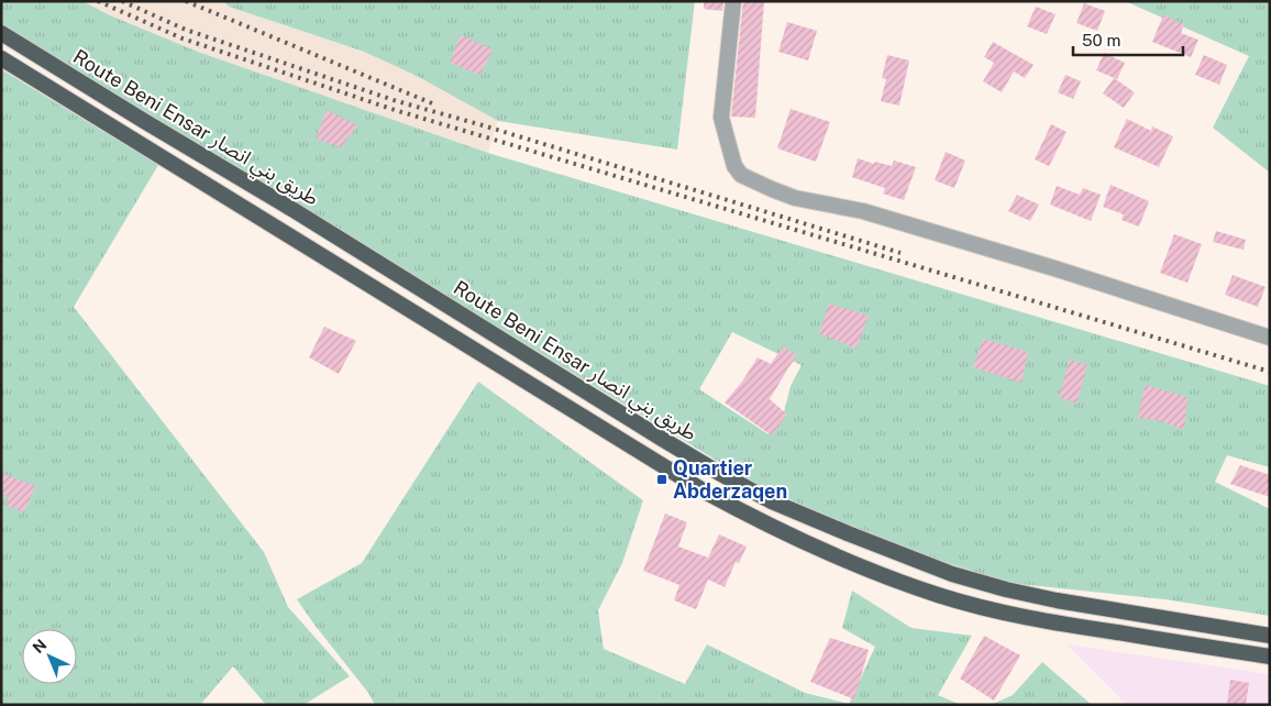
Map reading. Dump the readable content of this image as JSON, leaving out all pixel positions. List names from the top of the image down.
{
  "streets": {
    "highway": ["Route Beni Ensar طريق بني انصار"]
  },
  "places": {
    "transit": ["Quartier Abderzaqen"]
  },
  "scale_bar": "50 m",
  "north": "top left"
}
